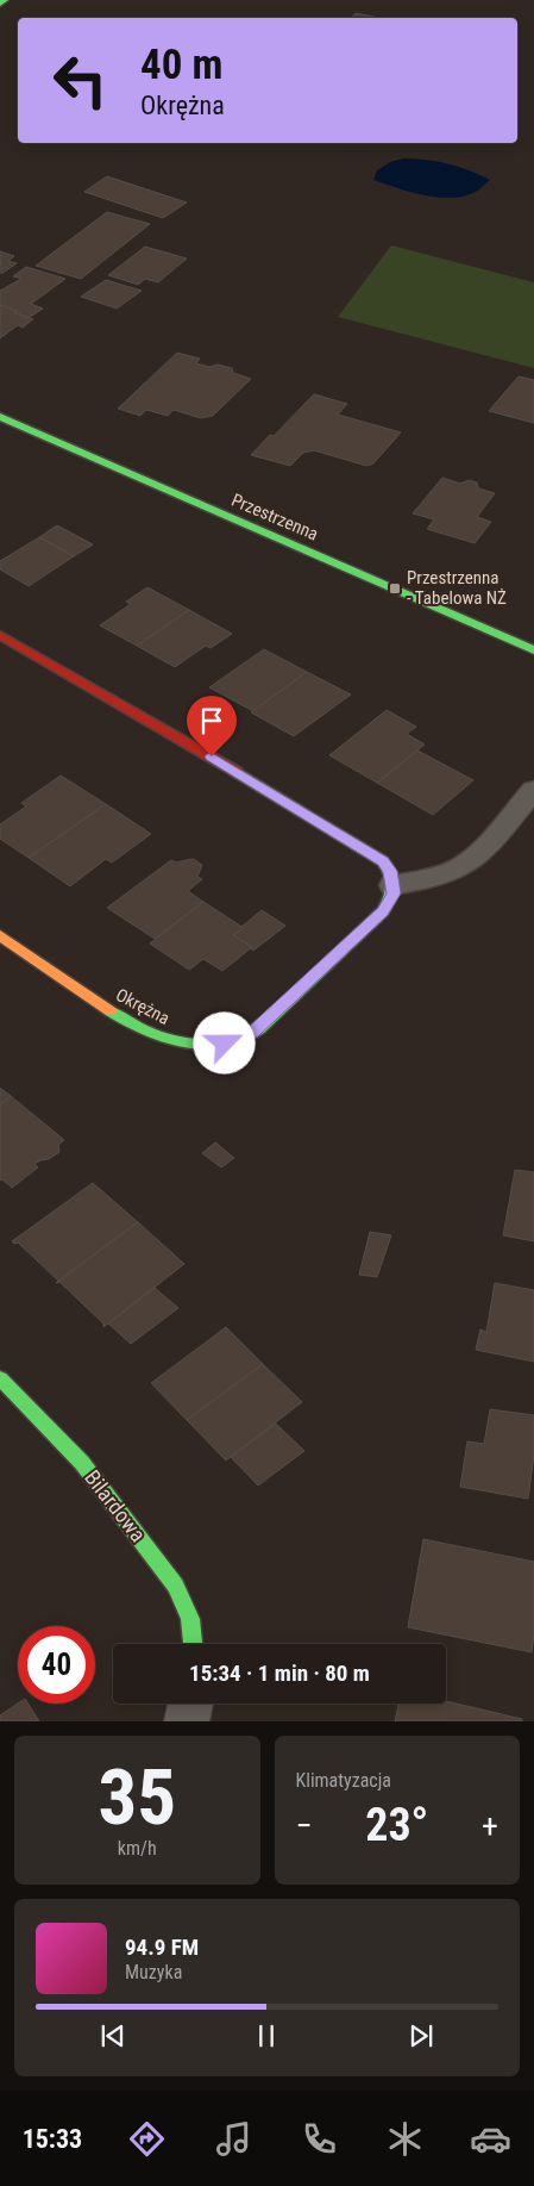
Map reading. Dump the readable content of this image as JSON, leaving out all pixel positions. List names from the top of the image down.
{
  "streets": {
    "street": ["Przestrzenna", "Okrężna", "Bilardowa"]
  },
  "places": {
    "transit": ["Przestrzenna - Tabelowa NŻ"]
  },
  "page": {
    "turn": ["40 m", "Okrężna"],
    "limit": "40",
    "trip": "15:34 · 1 min · 80 m",
    "tile": [
      ["35", "km/h"],
      "Klimatyzacja"
    ],
    "heat": ["−", "23°", "+"],
    "song": ["94.9 FM", "Muzyka"],
    "tabs": "15:33"
  }
}
